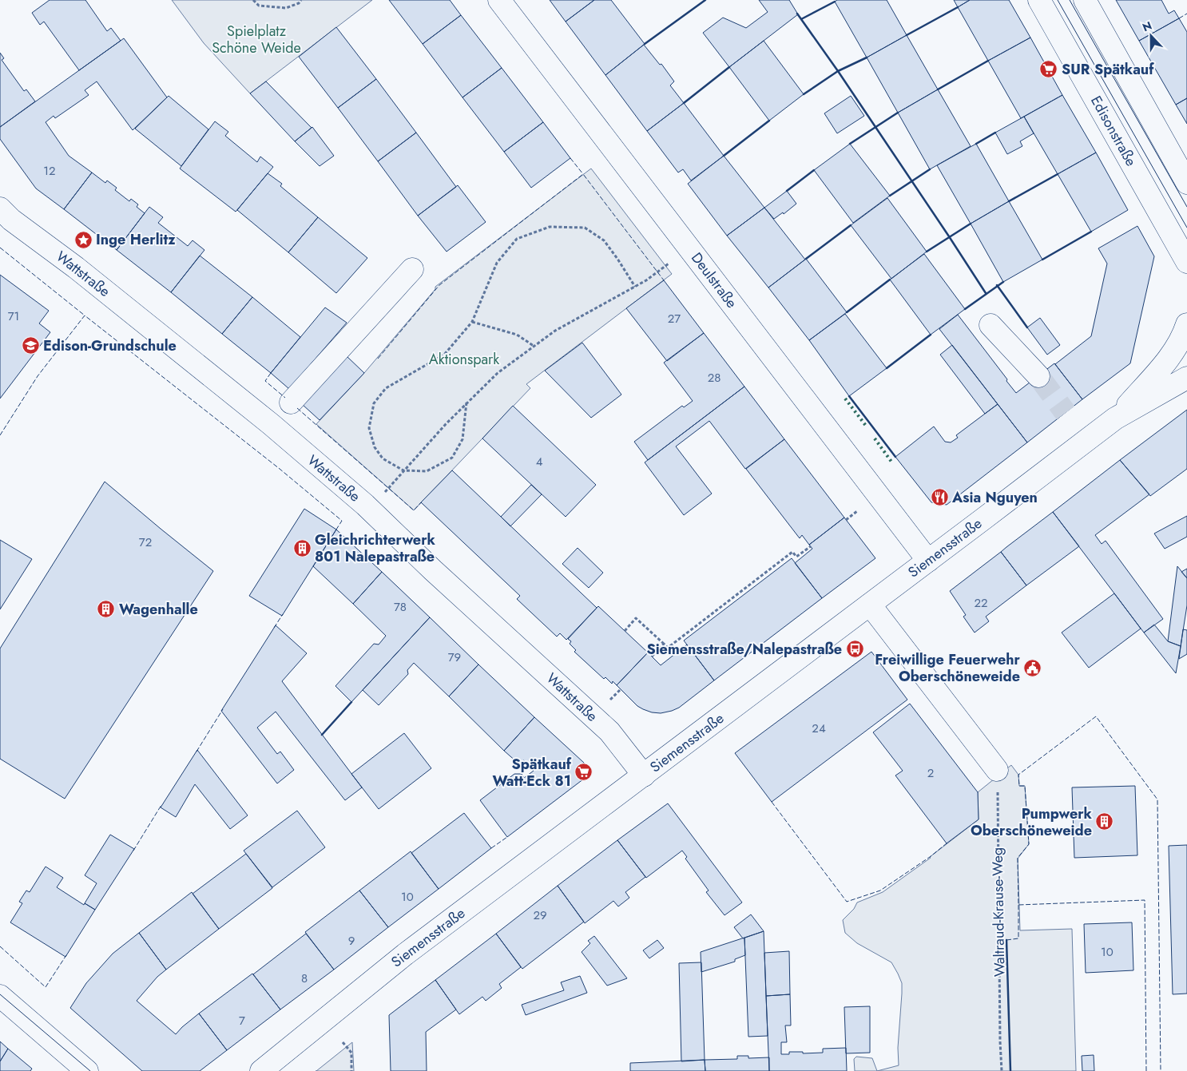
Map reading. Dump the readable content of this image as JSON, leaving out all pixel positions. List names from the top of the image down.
{
  "streets": {
    "street": [
      "Edisonstraße",
      "Wattstraße",
      "Deulstraße",
      "Siemensstraße"
    ],
    "path": ["Waltraud-Krause-Weg"]
  },
  "crossings": [
    ["Wattstraße", "Siemensstraße"],
    ["Deulstraße", "Siemensstraße"]
  ],
  "parks": ["Spielplatz Schöne Weide", "Aktionspark"],
  "places": {
    "supermarket": ["SUR Spätkauf", "Spätkauf Watt-Eck 81"],
    "place": ["Inge Herlitz"],
    "school or university": ["Edison-Grundschule"],
    "restaurant": ["Asia Nguyen"],
    "building": ["Gleichrichterwerk 801 Nalepastraße", "Wagenhalle", "Pumpwerk Oberschöneweide"],
    "bus stop": ["Siemensstraße/Nalepastraße"],
    "public building": ["Freiwillige Feuerwehr Oberschöneweide"]
  },
  "house_numbers": [
    "12",
    "71",
    "27",
    "28",
    "4",
    "72",
    "22",
    "78",
    "79",
    "24",
    "2",
    "10",
    "29",
    "9",
    "10",
    "8",
    "7"
  ],
  "north": "top"
}
